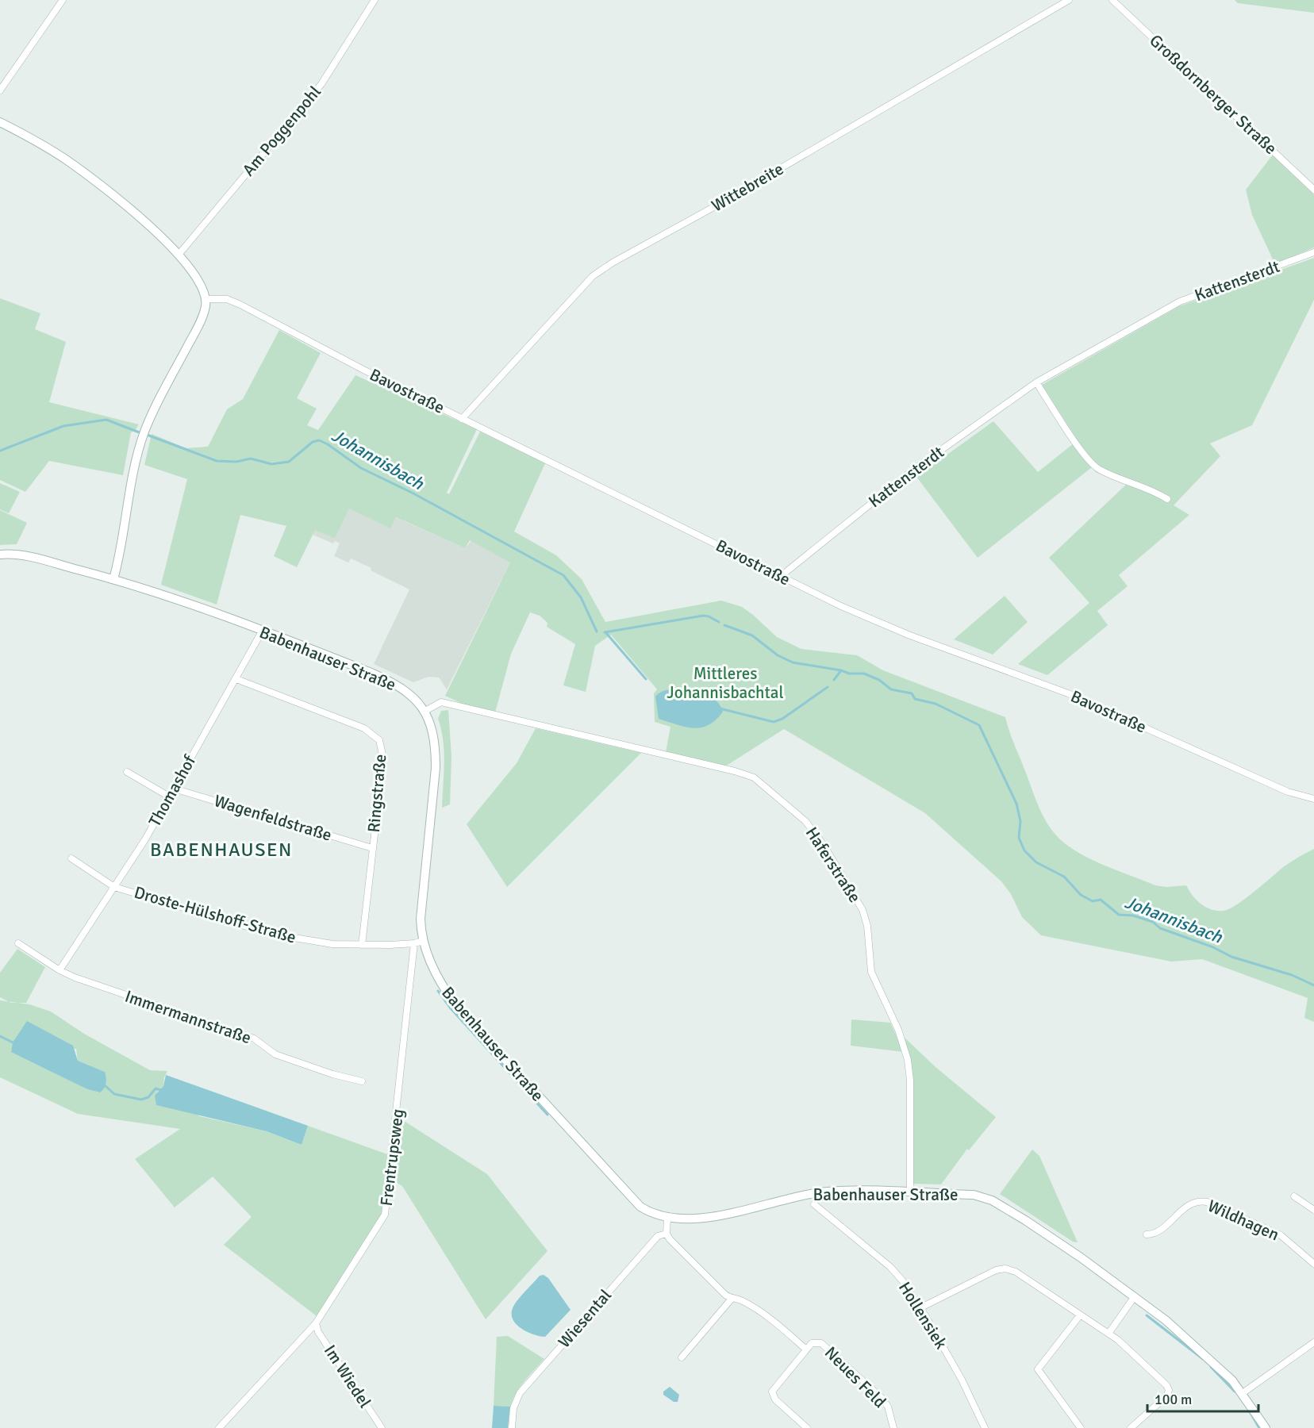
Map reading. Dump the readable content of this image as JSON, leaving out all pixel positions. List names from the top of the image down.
{
  "streets": {
    "main road": ["Babenhauser Straße"],
    "street": [
      "Großdornberger Straße",
      "Am Poggenpohl",
      "Wittebreite",
      "Kattensterdt",
      "Bavostraße",
      "Thomashof",
      "Ringstraße",
      "Wagenfeldstraße",
      "Haferstraße",
      "Droste-Hülshoff-Straße",
      "Immermannstraße",
      "Frentrupsweg",
      "Wildhagen",
      "Hollensiek",
      "Wiesental",
      "Im Wiedel",
      "Neues Feld"
    ]
  },
  "crossings": [
    ["Wittebreite", "Bavostraße"],
    ["Kattensterdt", "Bavostraße"],
    ["Babenhauser Straße", "Thomashof"],
    ["Babenhauser Straße", "Haferstraße"],
    ["Babenhauser Straße", "Droste-Hülshoff-Straße"],
    ["Thomashof", "Ringstraße"],
    ["Thomashof", "Wagenfeldstraße"],
    ["Thomashof", "Droste-Hülshoff-Straße"],
    ["Thomashof", "Immermannstraße"],
    ["Ringstraße", "Wagenfeldstraße"],
    ["Ringstraße", "Droste-Hülshoff-Straße"],
    ["Droste-Hülshoff-Straße", "Frentrupsweg"],
    ["Frentrupsweg", "Im Wiedel"],
    ["Wiesental", "Neues Feld"]
  ],
  "districts": ["BABENHAUSEN"],
  "water": ["Johannisbach"],
  "parks": ["Mittleres Johannisbachtal"],
  "scale_bar": "100 m"
}
